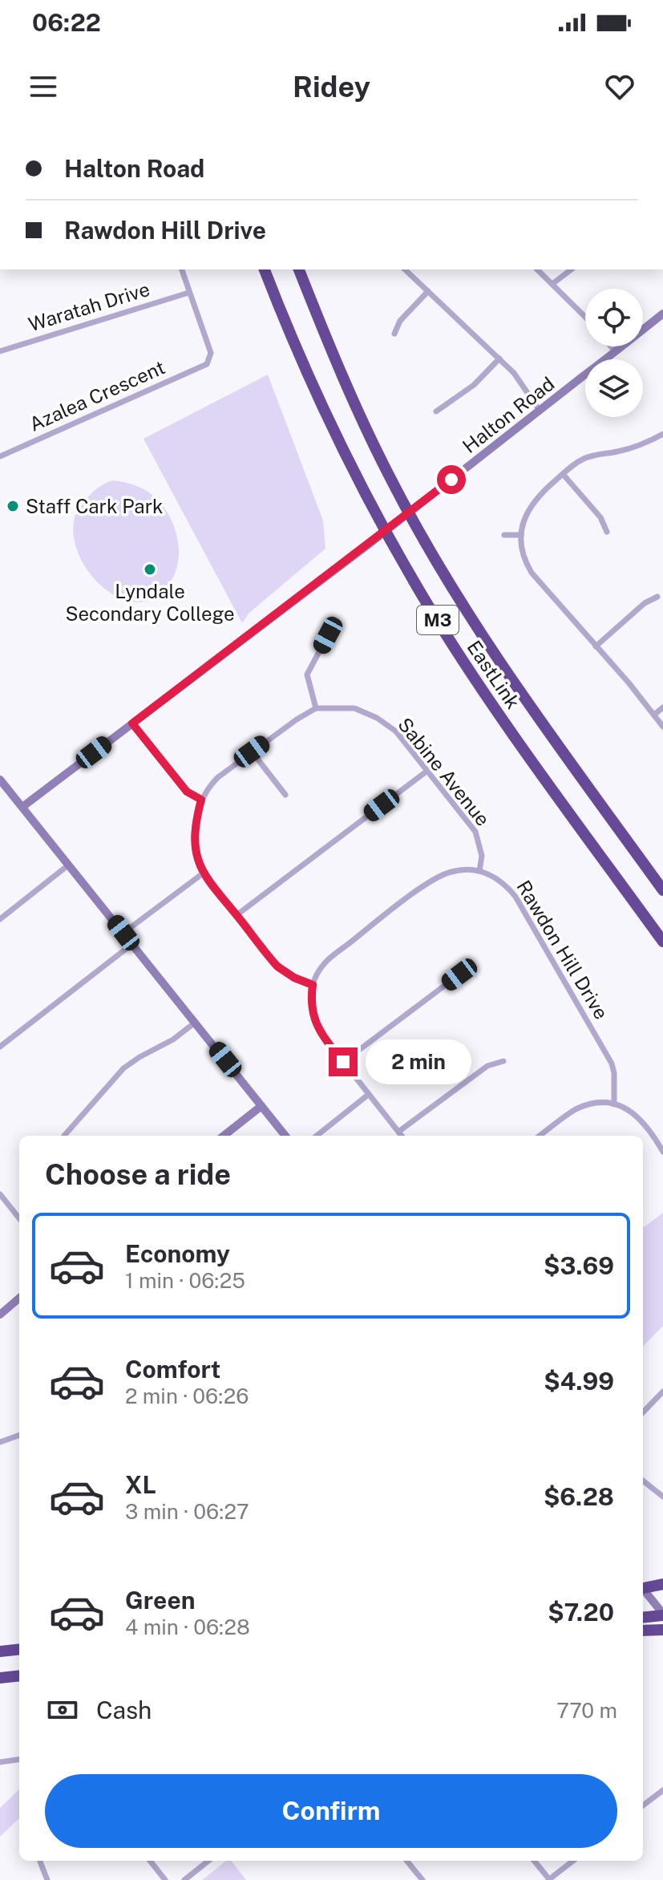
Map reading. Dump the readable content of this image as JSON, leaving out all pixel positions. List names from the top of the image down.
{
  "streets": {
    "highway": ["M3", "EastLink"],
    "main road": ["Halton Road"],
    "street": [
      "Waratah Drive",
      "Azalea Crescent",
      "Sabine Avenue",
      "Rawdon Hill Drive"
    ]
  },
  "crossings": [
    ["Waratah Drive", "Azalea Crescent"],
    ["Sabine Avenue", "Rawdon Hill Drive"]
  ],
  "places": ["Staff Cark Park", "Lyndale Secondary College"],
  "page": {
    "status": "06:22",
    "header": "Ridey",
    "banner": ["Halton Road", "Rawdon Hill Drive"],
    "bubble": "2 min",
    "heading": "Choose a ride",
    "list": [
      {
        "name": "Economy",
        "note": "1 min · 06:25",
        "value": "$3.69"
      },
      {
        "name": "Comfort",
        "note": "2 min · 06:26",
        "value": "$4.99"
      },
      {
        "name": "XL",
        "note": "3 min · 06:27",
        "value": "$6.28"
      },
      {
        "name": "Green",
        "note": "4 min · 06:28",
        "value": "$7.20"
      }
    ],
    "pay": ["Cash", "770 m"],
    "buttons": "Confirm"
  }
}
